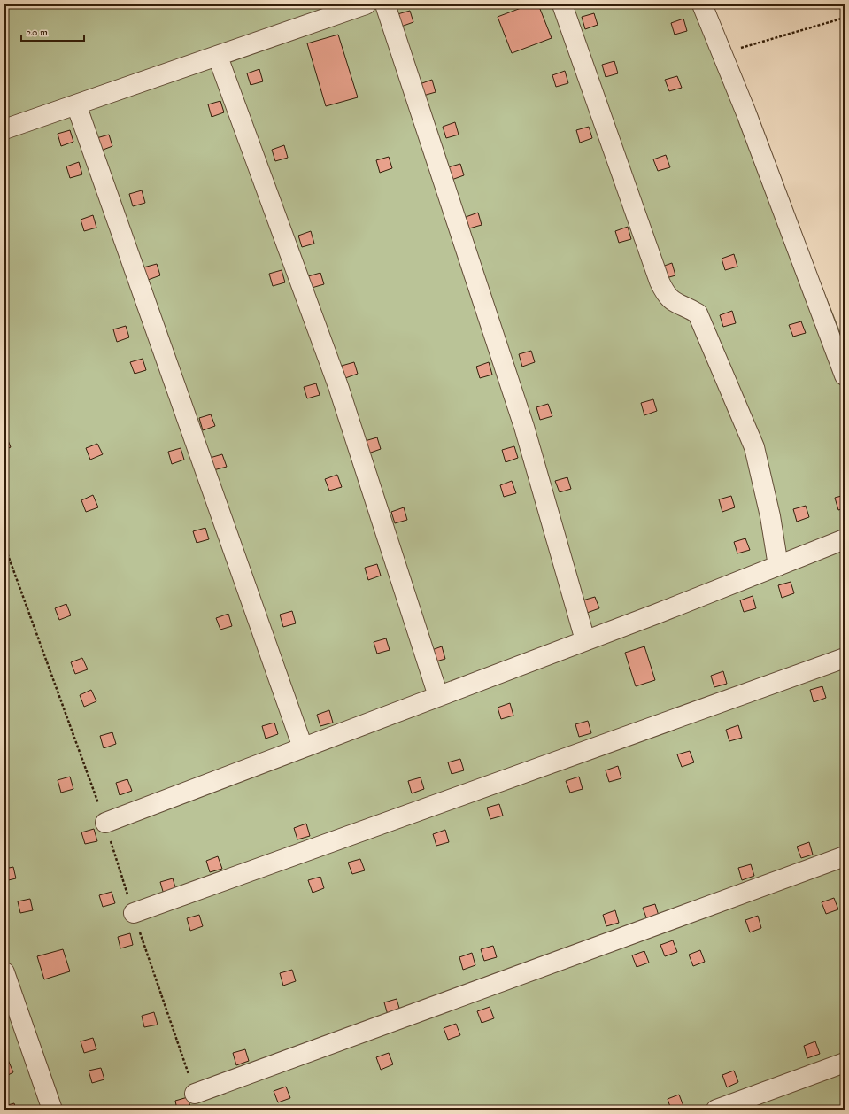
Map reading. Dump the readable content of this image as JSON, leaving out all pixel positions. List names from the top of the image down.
{
  "scale_bar": "20 m"
}
